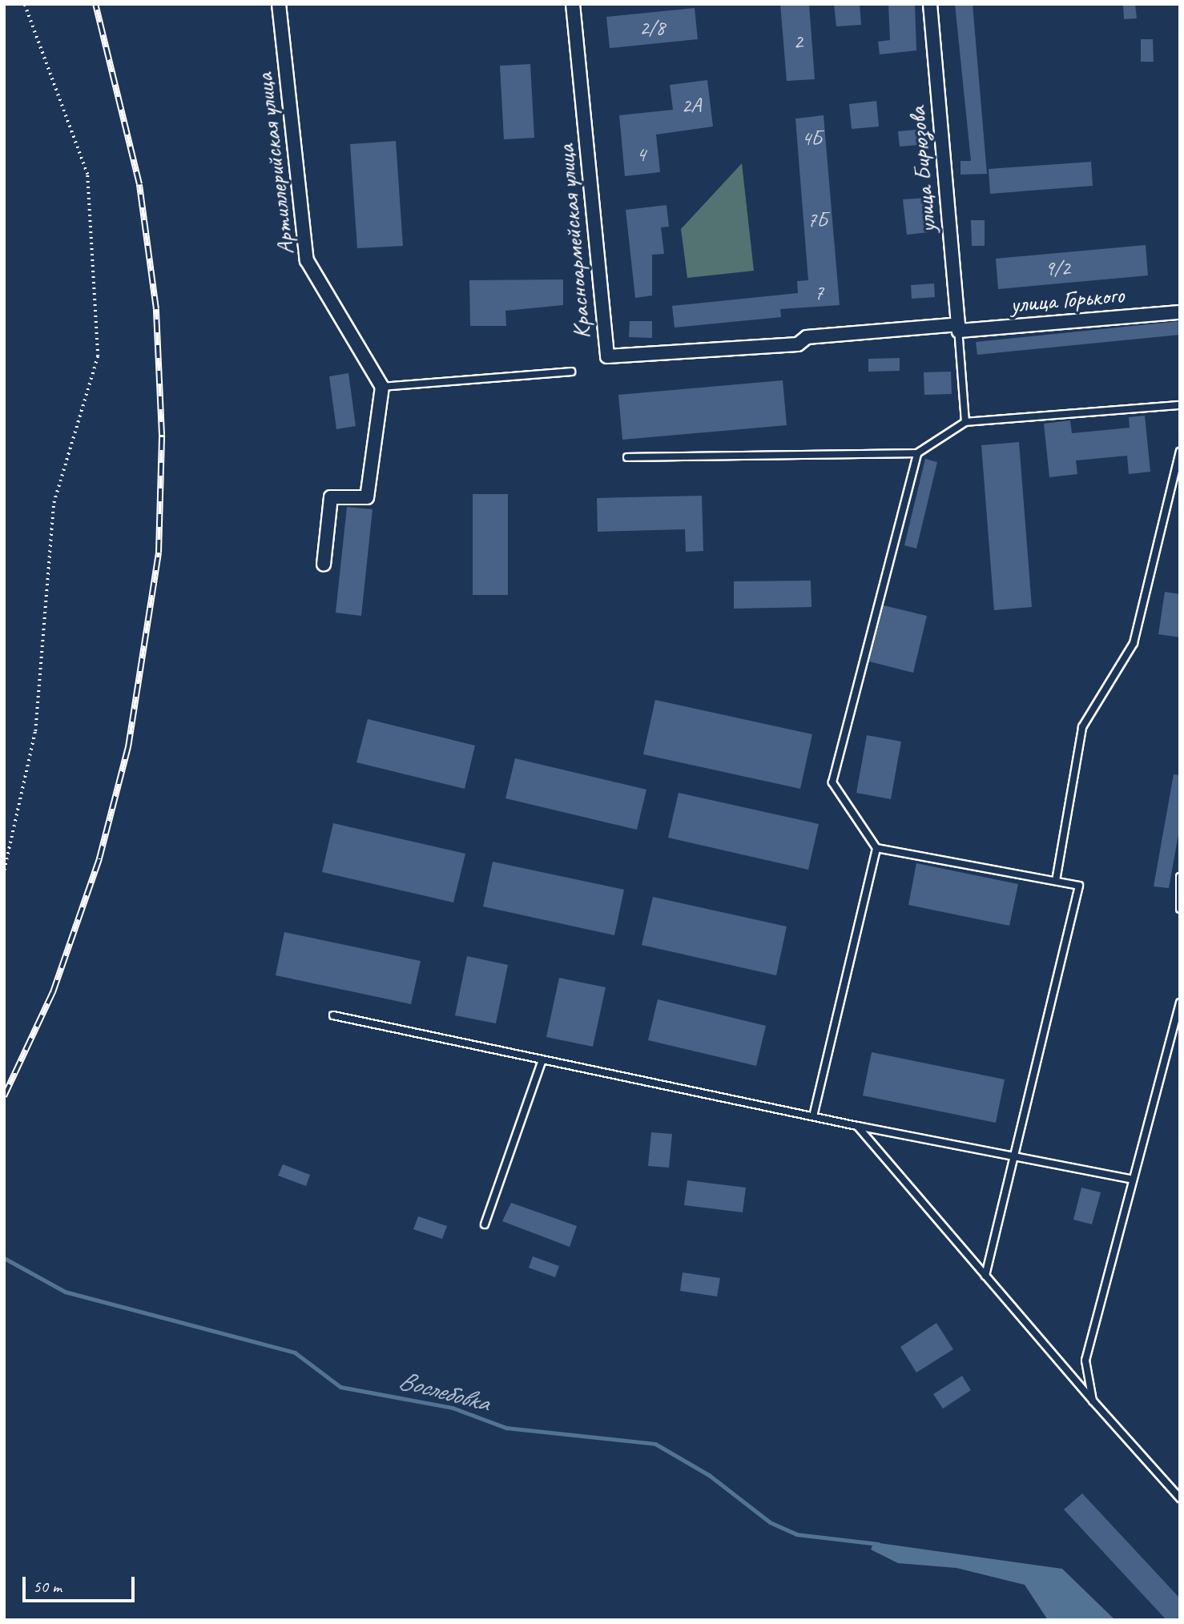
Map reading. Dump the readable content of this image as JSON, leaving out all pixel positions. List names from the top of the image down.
{
  "streets": {
    "street": [
      "Артиллерийская улица",
      "улица Бирюзова",
      "Красноармейская улица",
      "улица Горького"
    ]
  },
  "crossings": [
    ["улица Бирюзова", "Красноармейская улица"],
    ["улица Бирюзова", "улица Горького"],
    ["Красноармейская улица", "улица Горького"]
  ],
  "water": ["Вослебовка"],
  "house_numbers": [
    "2/8",
    "2",
    "2А",
    "4Б",
    "4",
    "7Б",
    "9/2",
    "7"
  ],
  "scale_bar": "50 m"
}
